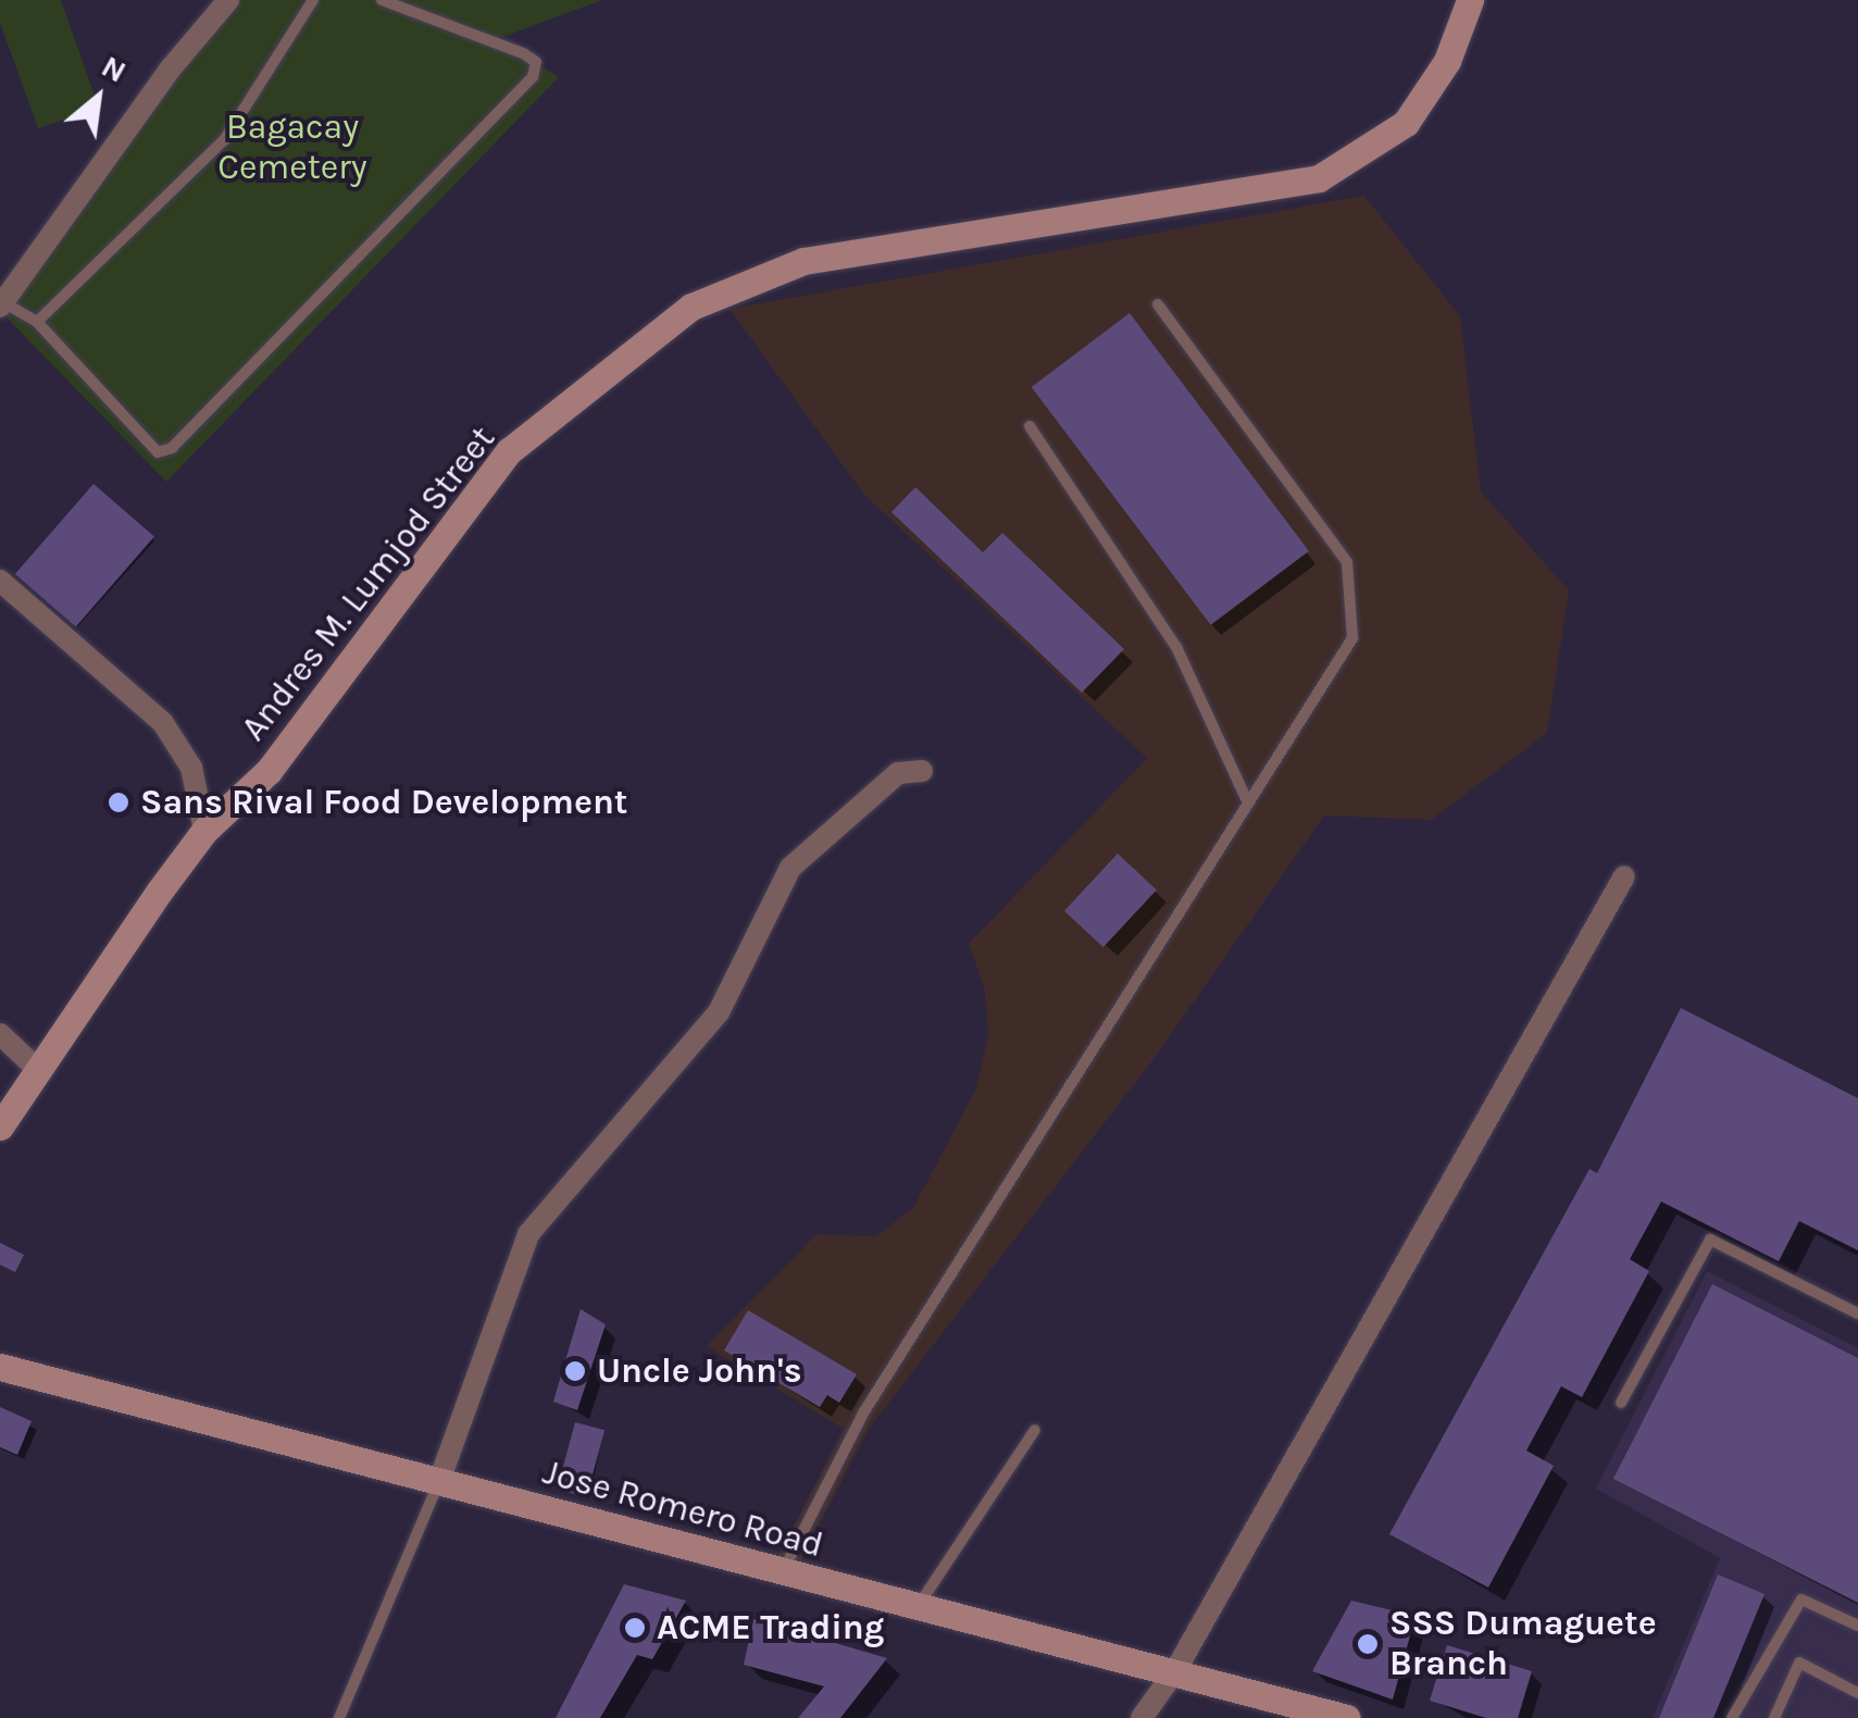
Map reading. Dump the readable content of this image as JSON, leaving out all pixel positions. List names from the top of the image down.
{
  "streets": {
    "main road": ["Andres M. Lumjod Street", "Jose Romero Road"]
  },
  "parks": ["Bagacay Cemetery"],
  "places": [
    "Sans Rival Food Development",
    "Uncle John's",
    "ACME Trading",
    "SSS Dumaguete Branch"
  ],
  "north": "top right"
}
